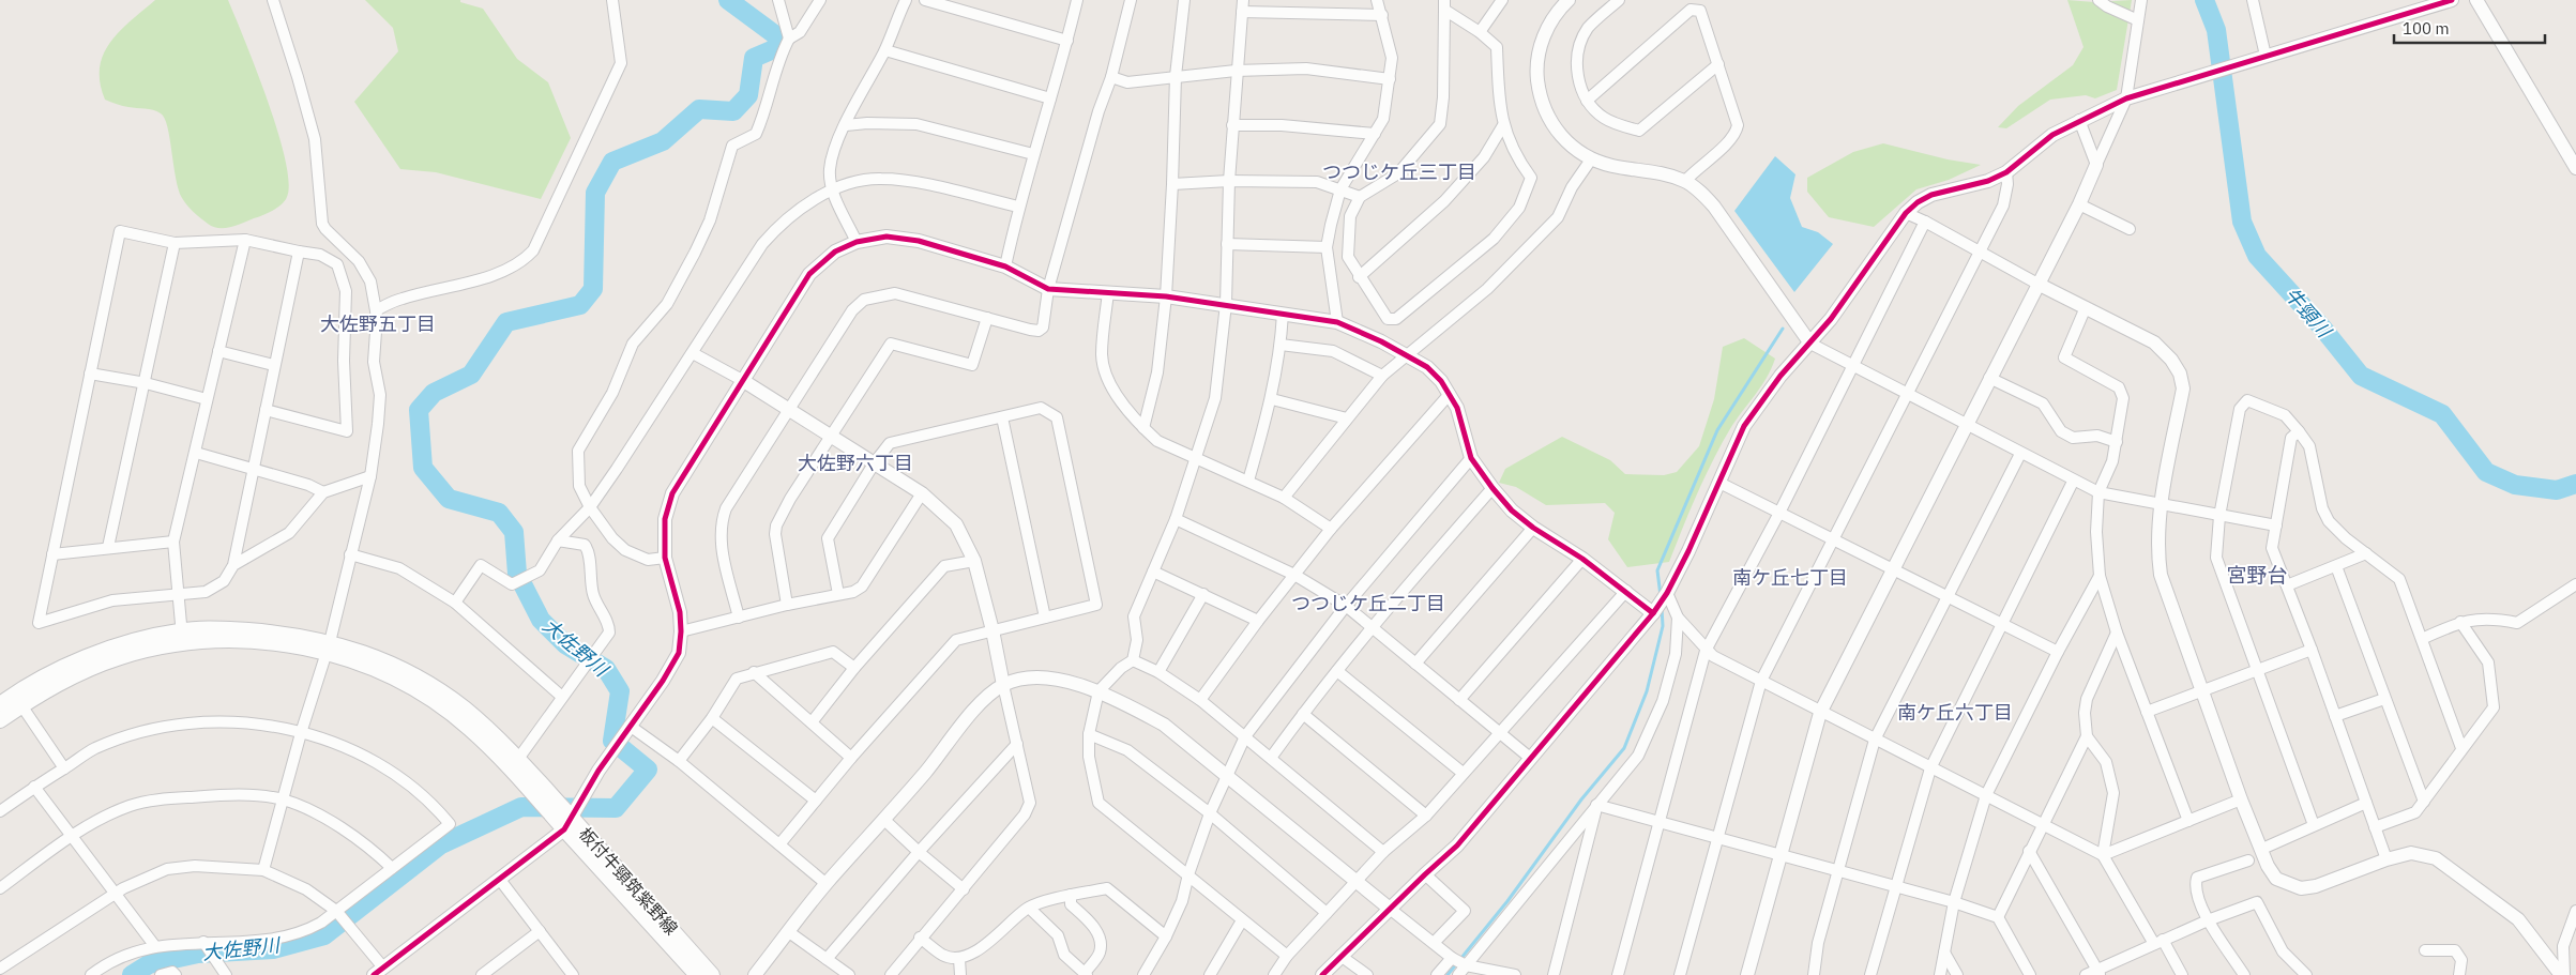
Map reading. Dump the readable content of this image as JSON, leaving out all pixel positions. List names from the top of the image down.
{
  "streets": {
    "main road": ["板付牛頸筑紫野線"]
  },
  "districts": [
    "つつじケ丘三丁目",
    "大佐野五丁目",
    "大佐野六丁目",
    "宮野台",
    "南ケ丘七丁目",
    "つつじケ丘二丁目",
    "南ケ丘六丁目"
  ],
  "water": ["牛頸川", "大佐野川"],
  "scale_bar": "100 m"
}
